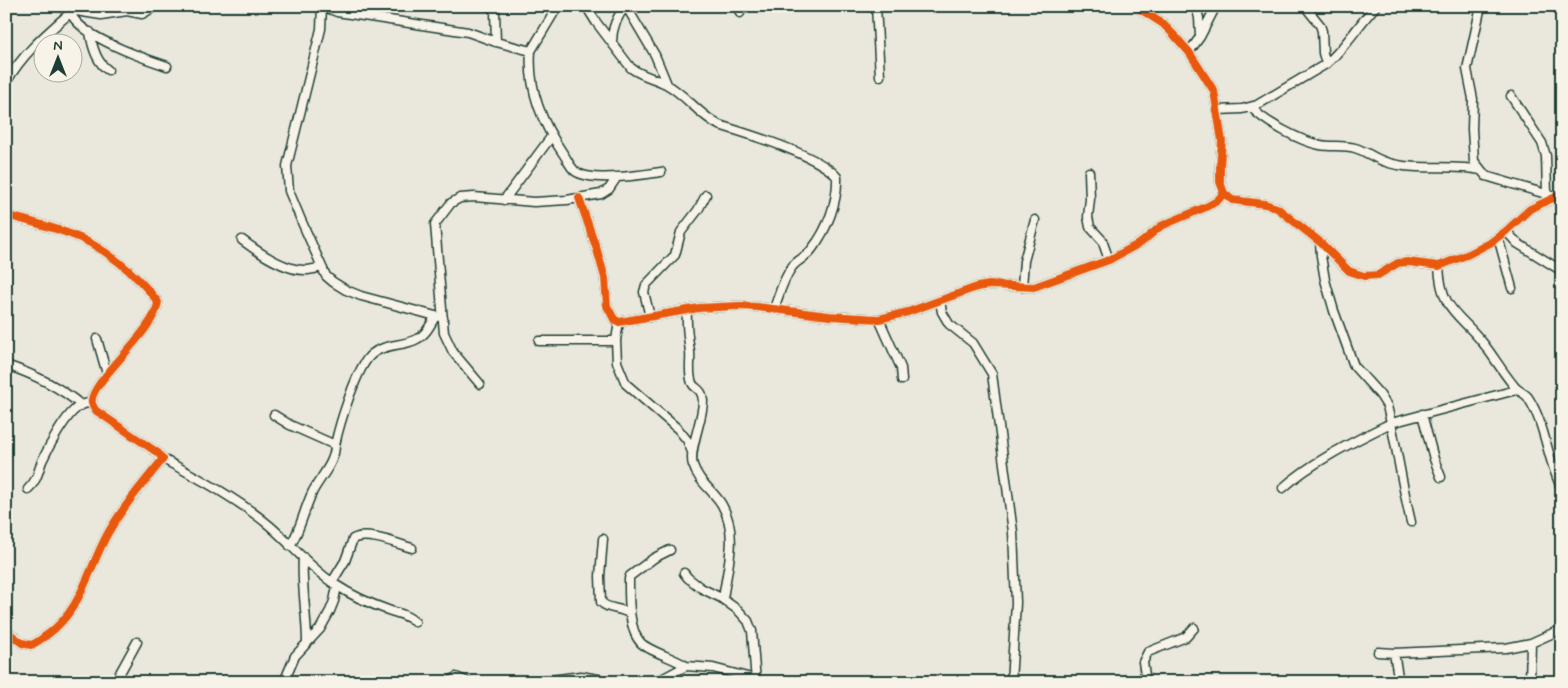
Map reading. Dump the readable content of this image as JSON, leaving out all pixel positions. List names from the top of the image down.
{
  "north": "top"
}
